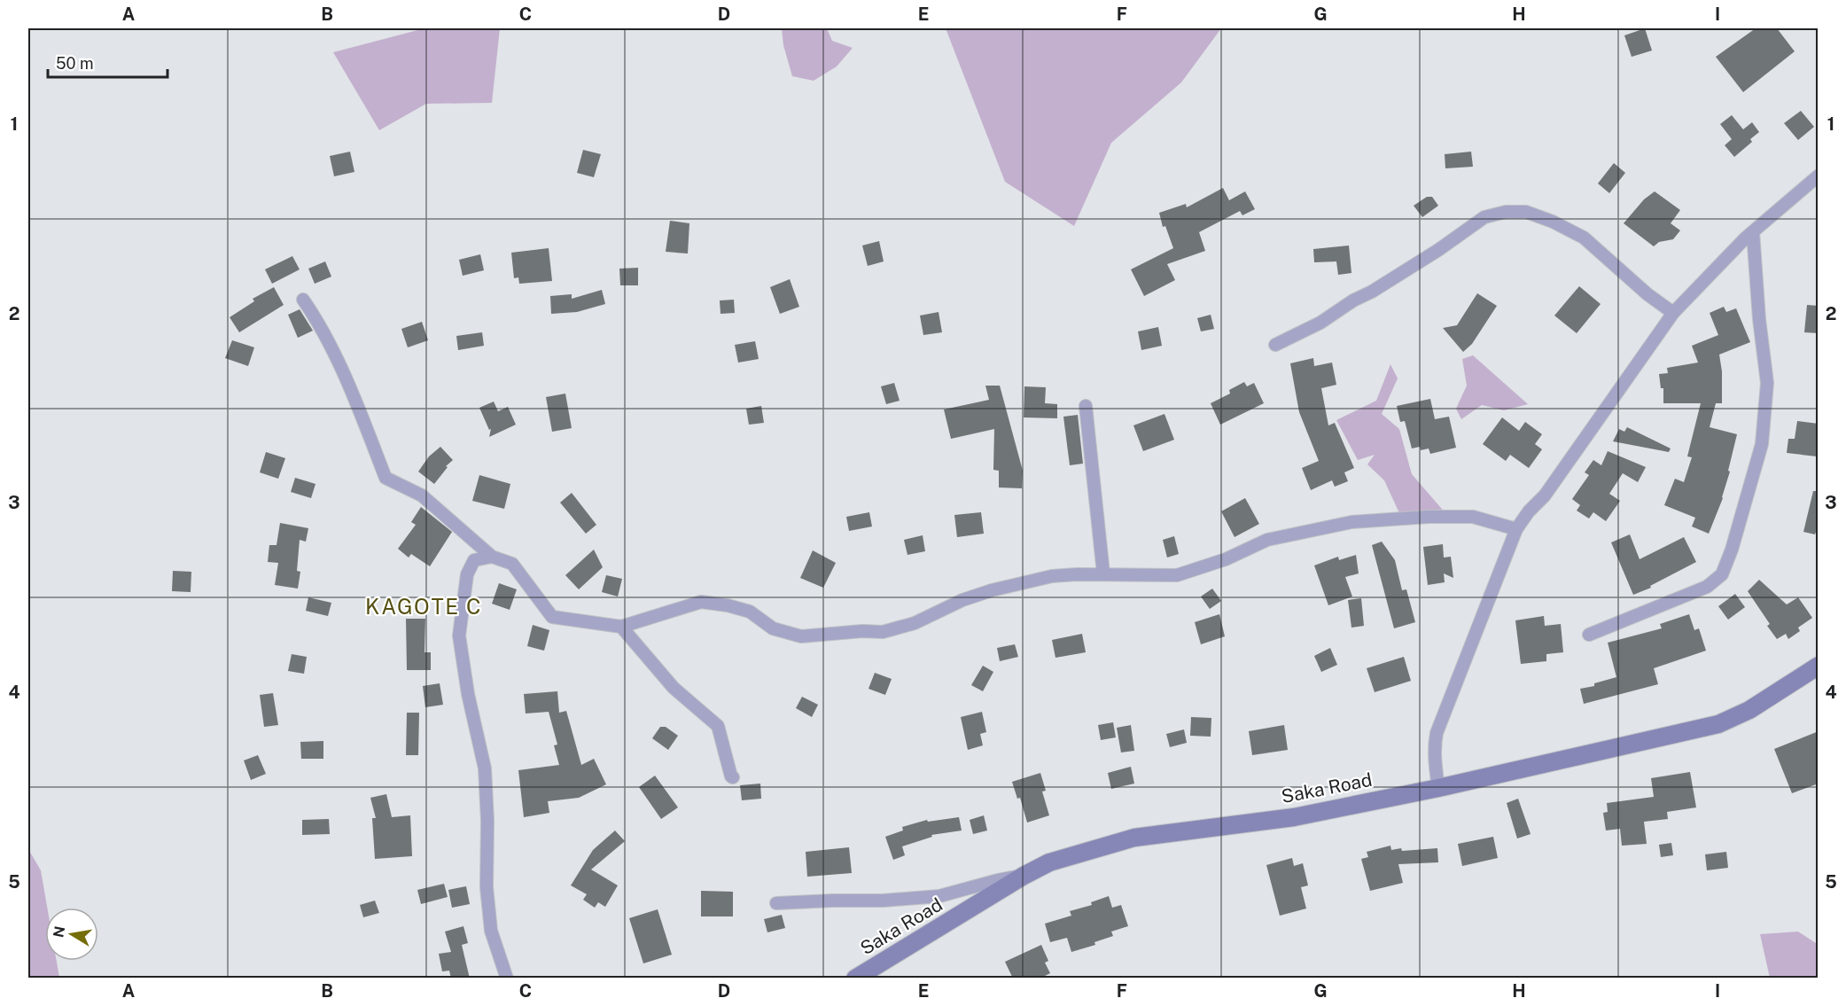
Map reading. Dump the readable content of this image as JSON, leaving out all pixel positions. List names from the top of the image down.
{
  "streets": {
    "main road": ["Saka Road"]
  },
  "districts": ["KAGOTE C"],
  "scale_bar": "50 m",
  "north": "left",
  "grid": {
    "columns": [
      "A",
      "B",
      "C",
      "D",
      "E",
      "F",
      "G",
      "H",
      "I"
    ],
    "rows": [
      "1",
      "2",
      "3",
      "4",
      "5"
    ]
  }
}
